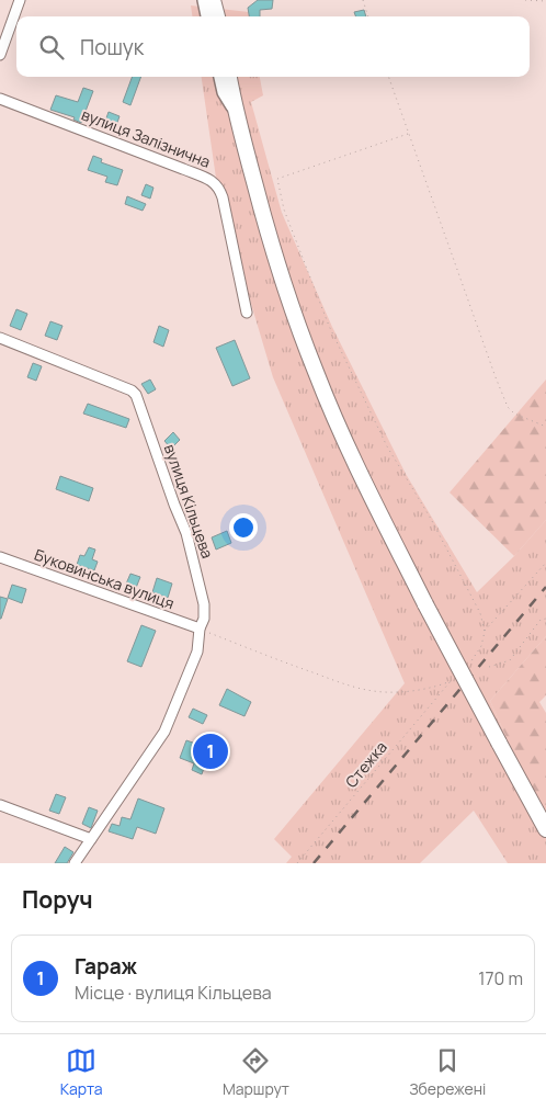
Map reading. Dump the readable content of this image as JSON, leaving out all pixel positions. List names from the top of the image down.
{
  "streets": {
    "street": ["вулиця Залізнична", "вулиця Кільцева", "Буковинська вулиця"],
    "path": ["Стежка"]
  },
  "crossings": [
    ["вулиця Кільцева", "Буковинська вулиця"]
  ],
  "page": {
    "search": "Пошук",
    "pins": "1",
    "heading": "Поруч",
    "list": [
      {
        "mark": "1",
        "name": "Гараж",
        "note": "Місце · вулиця Кільцева",
        "value": "170 m"
      }
    ],
    "nav": ["Карта", "Маршрут", "Збережені"]
  }
}
